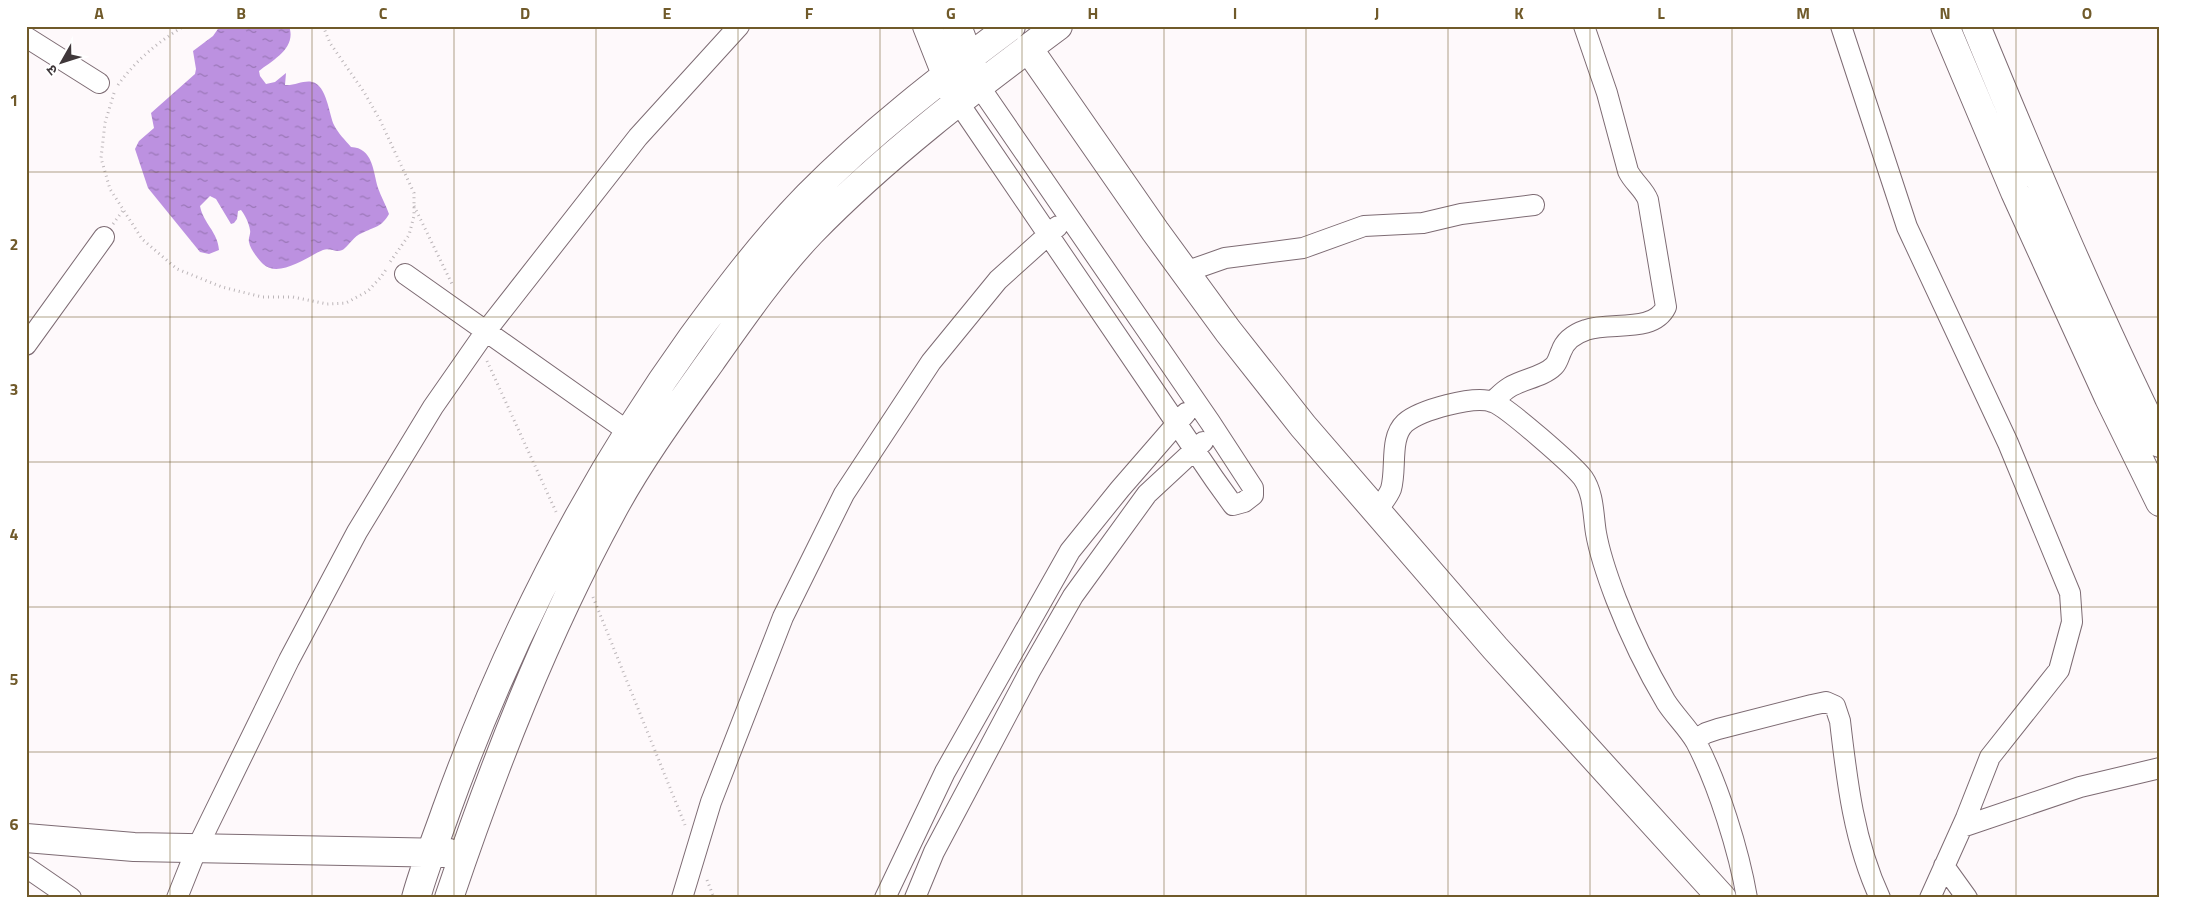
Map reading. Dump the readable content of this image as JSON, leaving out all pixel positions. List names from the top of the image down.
{
  "north": "bottom left",
  "grid": {
    "columns": [
      "A",
      "B",
      "C",
      "D",
      "E",
      "F",
      "G",
      "H",
      "I",
      "J",
      "K",
      "L",
      "M",
      "N",
      "O"
    ],
    "rows": [
      "1",
      "2",
      "3",
      "4",
      "5",
      "6"
    ]
  }
}
